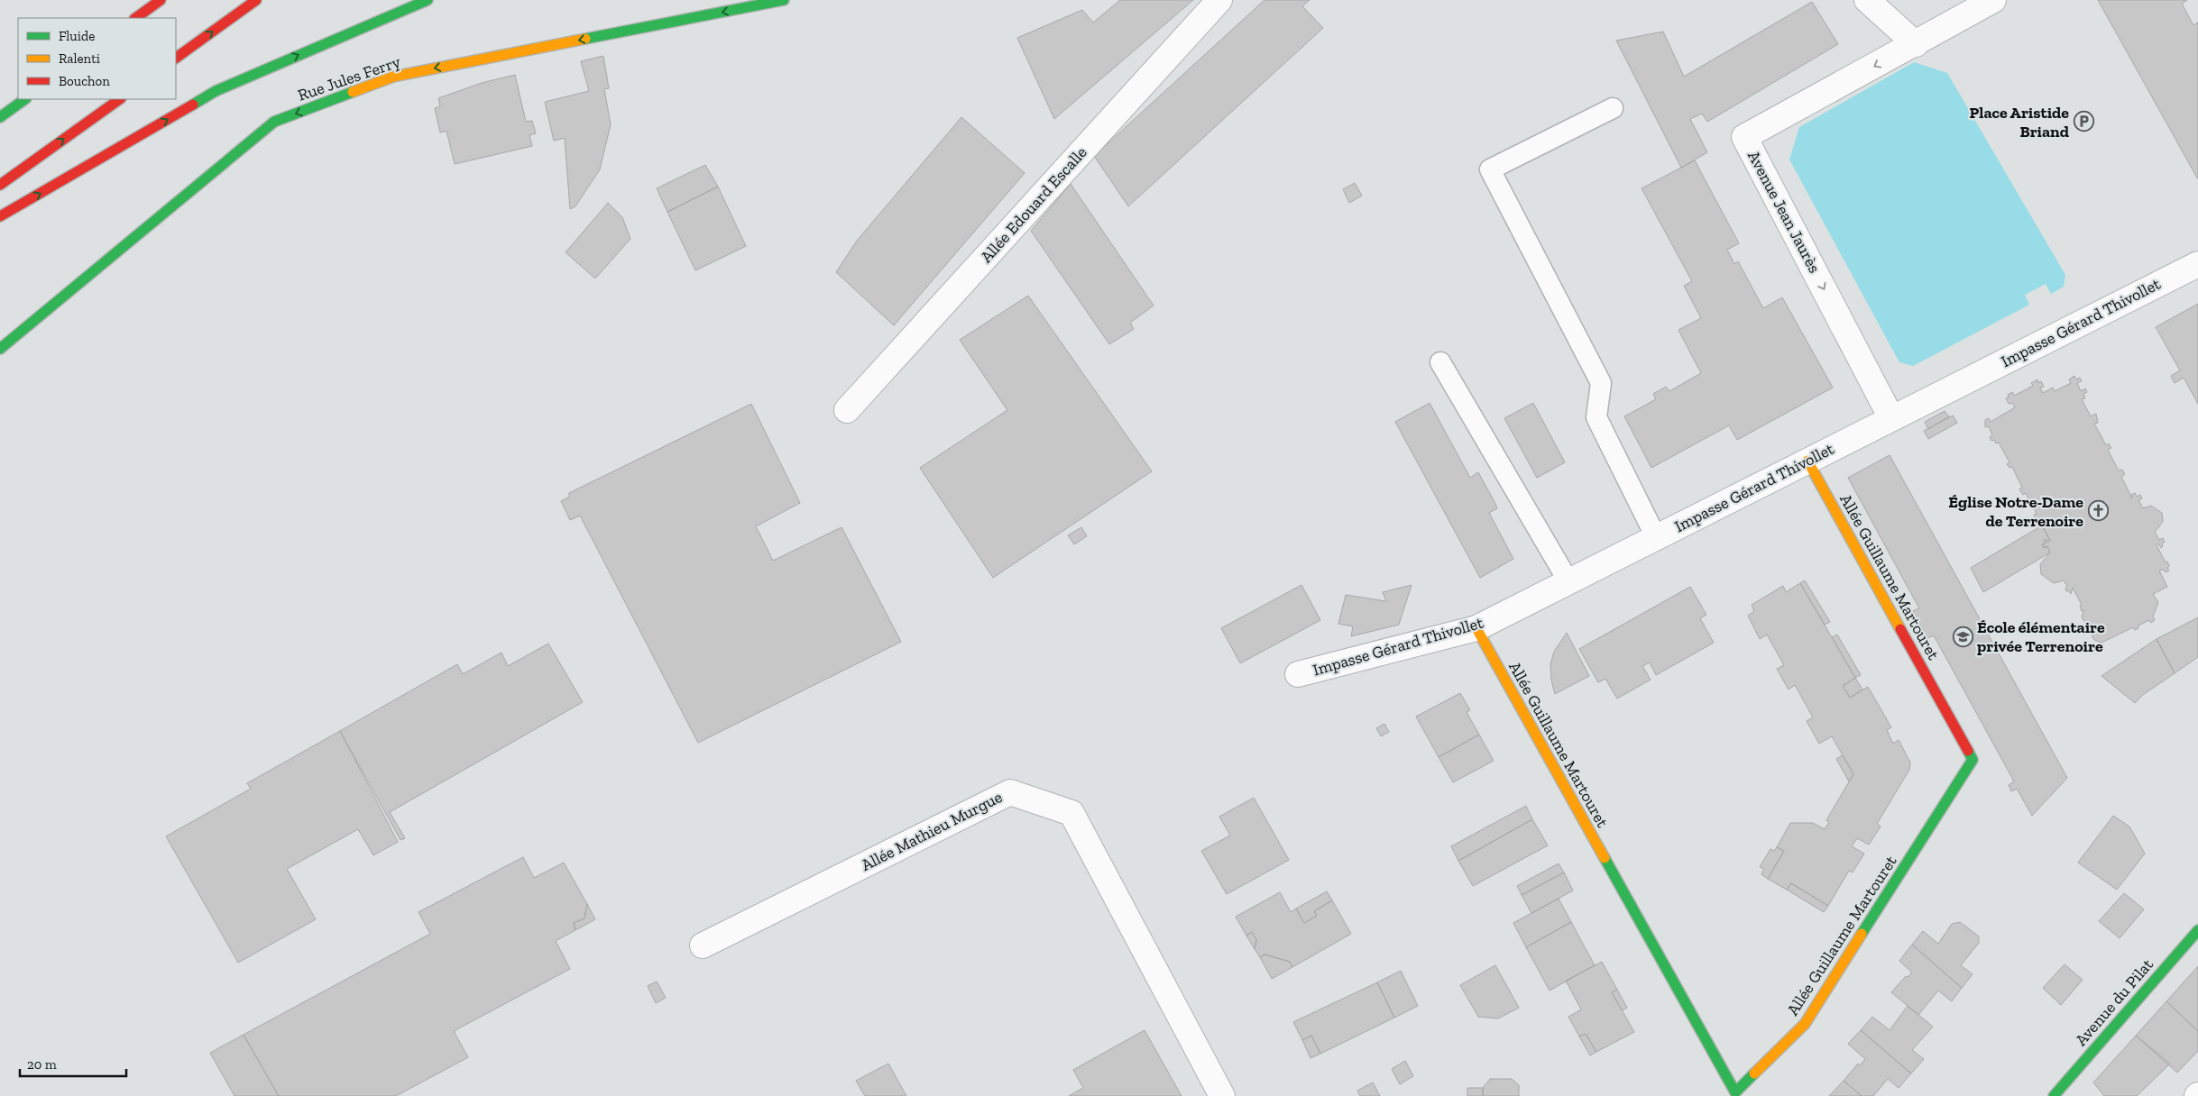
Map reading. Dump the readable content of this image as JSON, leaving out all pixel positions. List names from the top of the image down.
{
  "streets": {
    "main road": ["Rue Jules Ferry", "Allée Guillaume Martouret", "Avenue du Pilat"],
    "street": [
      "Allée Edouard Escalle",
      "Avenue Jean Jaurès",
      "Impasse Gérard Thivollet",
      "Allée Mathieu Murgue"
    ]
  },
  "crossings": [
    ["Avenue Jean Jaurès", "Impasse Gérard Thivollet"],
    ["Impasse Gérard Thivollet", "Allée Guillaume Martouret"]
  ],
  "places": {
    "parking": ["Place Aristide Briand"],
    "church": ["Église Notre-Dame de Terrenoire"],
    "school or university": ["École élémentaire privée Terrenoire"]
  },
  "legend": ["Fluide", "Ralenti", "Bouchon"],
  "scale_bar": "20 m"
}
